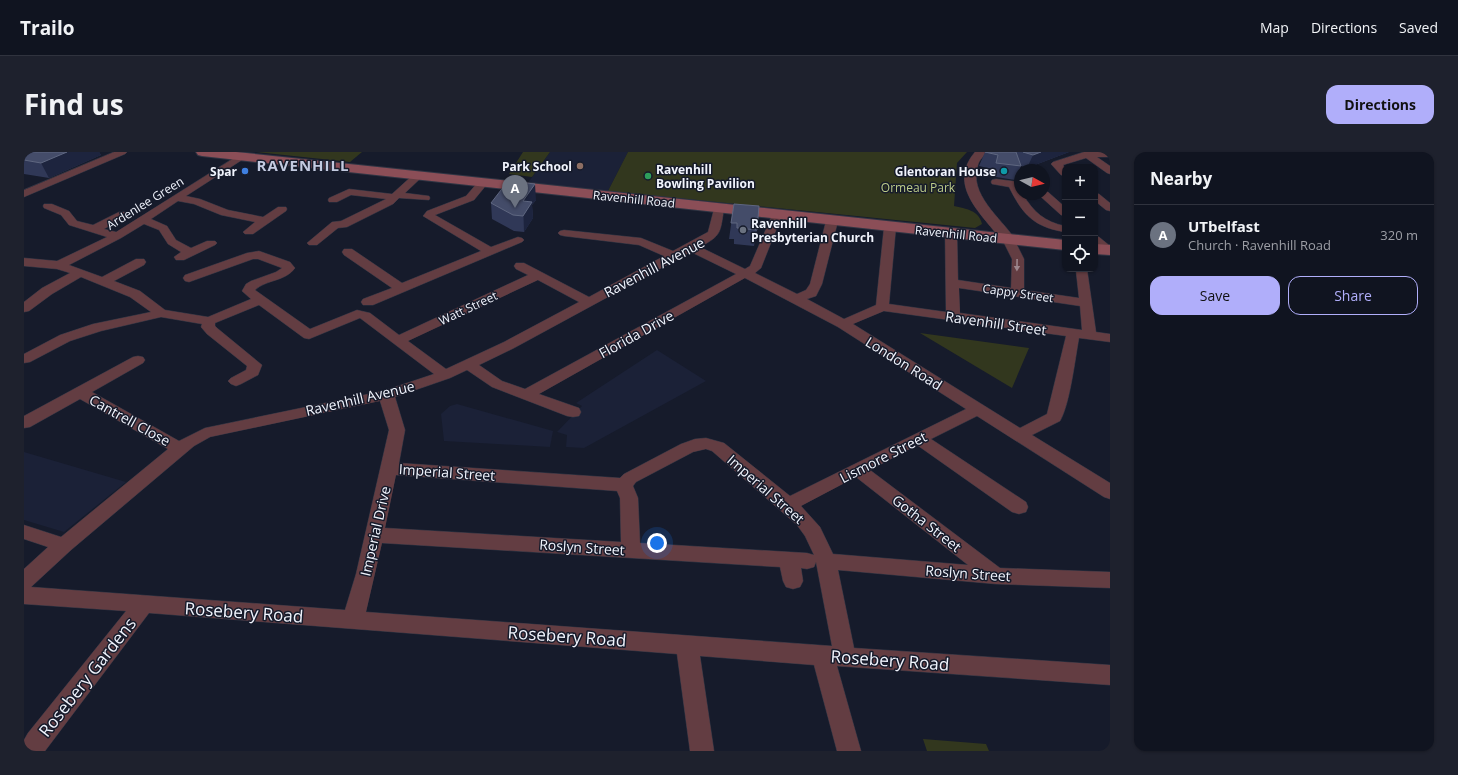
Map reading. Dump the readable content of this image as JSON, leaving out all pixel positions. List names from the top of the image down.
{
  "streets": {
    "main road": ["Ravenhill Road"],
    "street": [
      "Ardenlee Green",
      "Ravenhill Avenue",
      "Cappy Street",
      "Watt Street",
      "Ravenhill Street",
      "Florida Drive",
      "London Road",
      "Cantrell Close",
      "Lismore Street",
      "Imperial Street",
      "Gotha Street",
      "Imperial Drive",
      "Roslyn Street",
      "Rosebery Road",
      "Rosebery Gardens"
    ]
  },
  "crossings": [
    ["Ravenhill Road", "Ardenlee Green"],
    ["Ravenhill Road", "Ravenhill Avenue"],
    ["Ravenhill Avenue", "London Road"],
    ["Ravenhill Avenue", "Cantrell Close"],
    ["Ravenhill Avenue", "Imperial Drive"],
    ["Florida Drive", "London Road"],
    ["London Road", "Lismore Street"],
    ["Lismore Street", "Imperial Street"],
    ["Lismore Street", "Gotha Street"],
    ["Imperial Street", "Imperial Drive"],
    ["Imperial Street", "Roslyn Street"],
    ["Imperial Street", "Rosebery Road"],
    ["Gotha Street", "Roslyn Street"],
    ["Imperial Drive", "Roslyn Street"],
    ["Imperial Drive", "Rosebery Road"],
    ["Rosebery Road", "Rosebery Gardens"]
  ],
  "districts": ["RAVENHILL"],
  "parks": ["Ormeau Park"],
  "places": [
    "Park School",
    "Spar",
    "Glentoran House",
    "Ravenhill Bowling Pavilion",
    "Ravenhill Presbyterian Church"
  ],
  "north": "right",
  "page": {
    "header": "Trailo",
    "nav": ["Map", "Directions", "Saved"],
    "title": "Find us",
    "buttons": [
      "Directions",
      ["Save", "Share"]
    ],
    "heading": "Nearby",
    "map_buttons": ["+", "−"],
    "pins": "A",
    "list": [
      {
        "mark": "A",
        "name": "UTbelfast",
        "note": "Church · Ravenhill Road",
        "value": "320 m"
      }
    ]
  }
}
